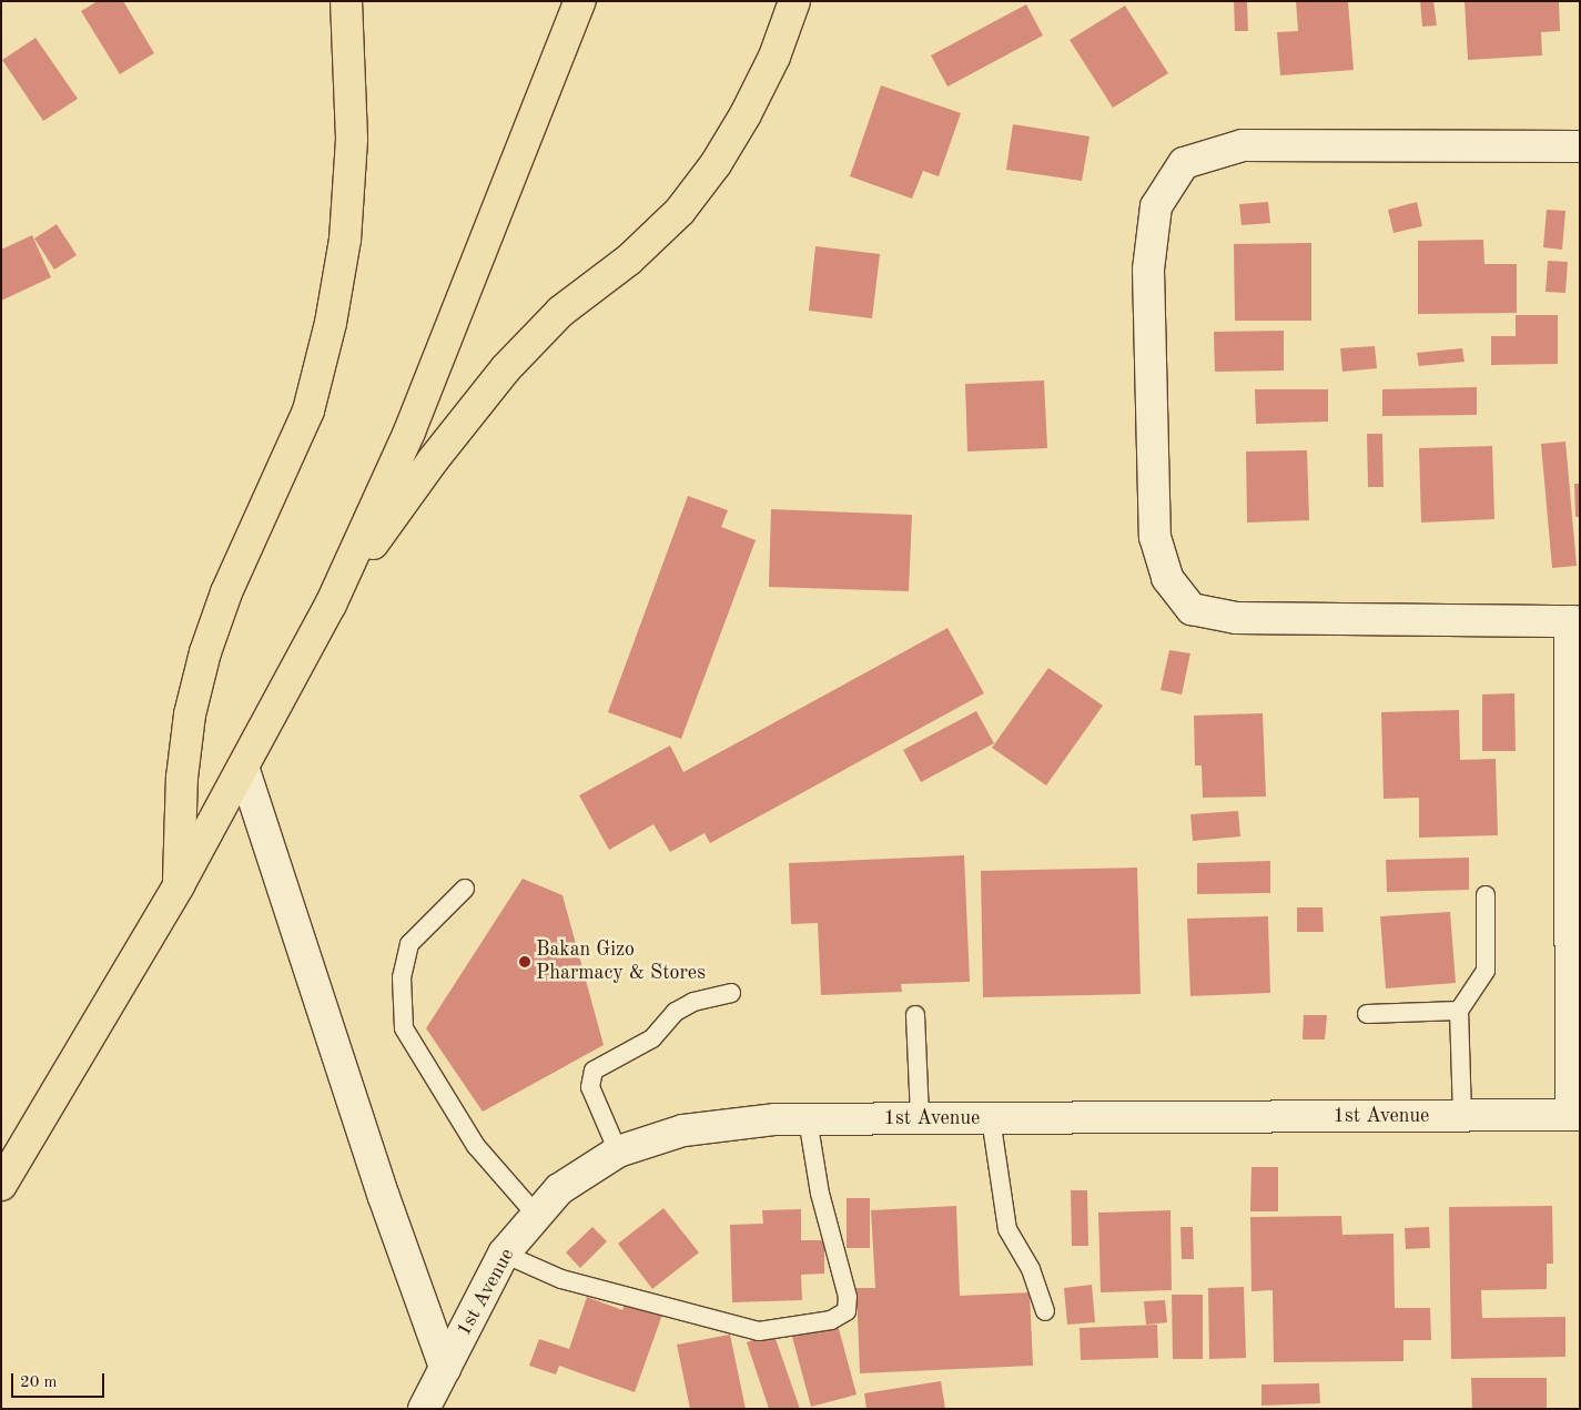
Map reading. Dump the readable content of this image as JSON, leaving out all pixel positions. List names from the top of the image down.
{
  "streets": {
    "street": ["1st Avenue"]
  },
  "places": ["Bakan Gizo Pharmacy & Stores"],
  "scale_bar": "20 m"
}
